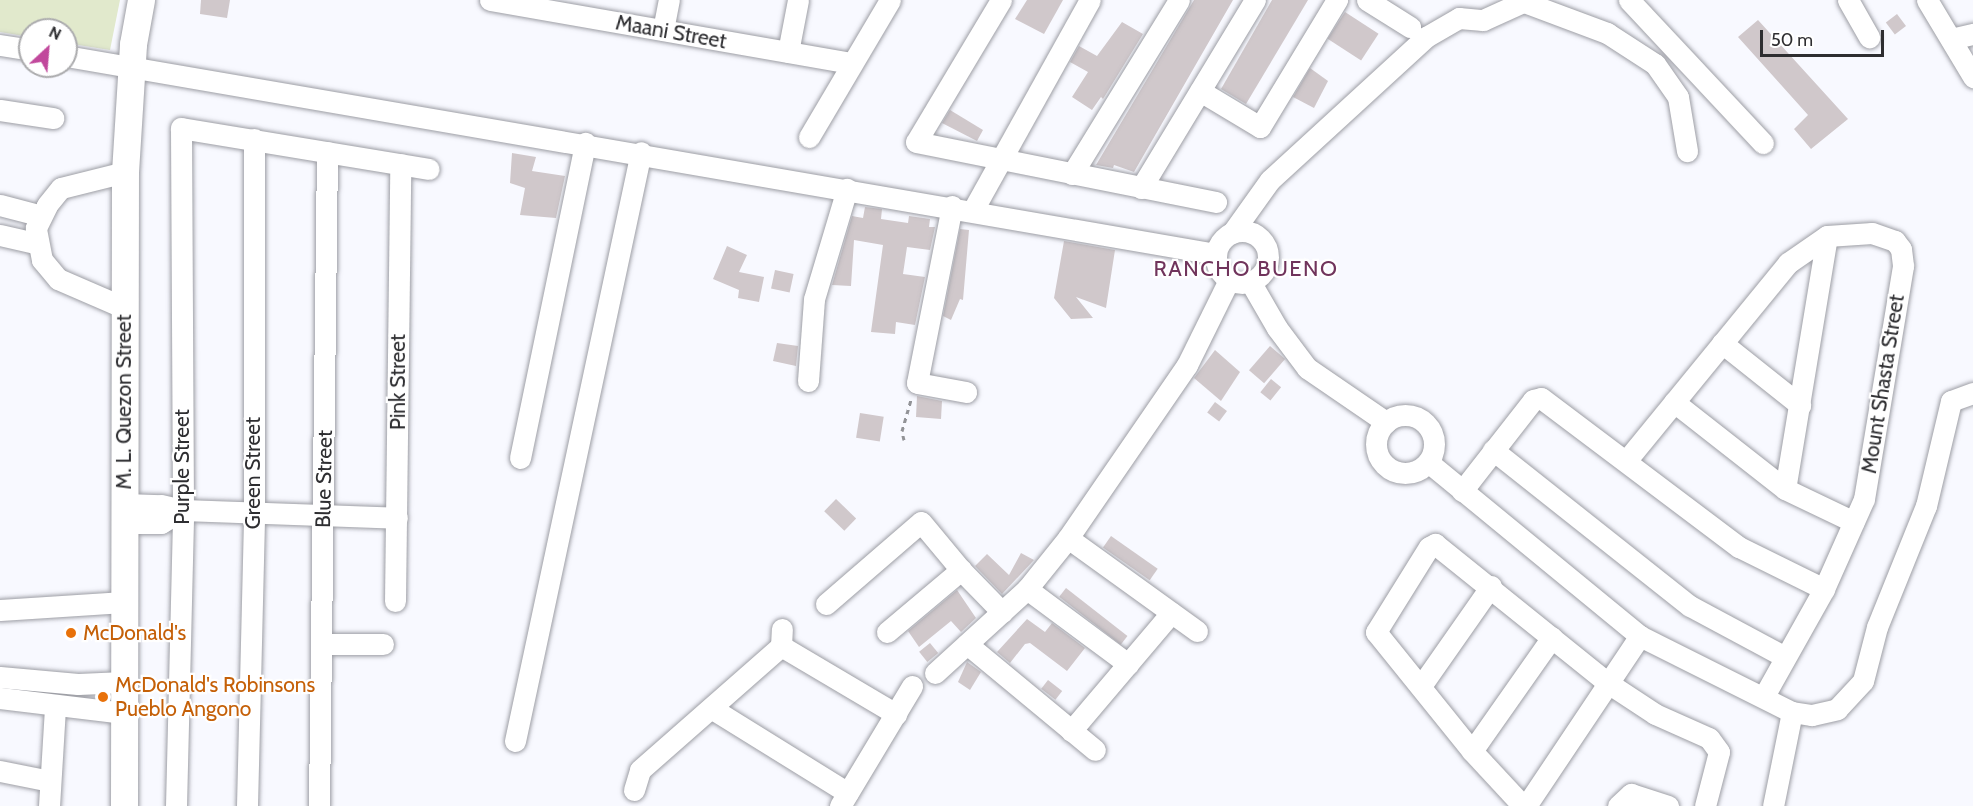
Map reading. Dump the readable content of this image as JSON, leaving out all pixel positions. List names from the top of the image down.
{
  "streets": {
    "main road": ["M. L. Quezon Street"],
    "street": [
      "Maani Street",
      "Pink Street",
      "Mount Shasta Street",
      "Purple Street",
      "Green Street",
      "Blue Street"
    ]
  },
  "crossings": [
    ["Purple Street", "Green Street"]
  ],
  "districts": ["RANCHO BUENO"],
  "places": ["McDonald's", "McDonald's Robinsons Pueblo Angono"],
  "scale_bar": "50 m",
  "north": "top right"
}
